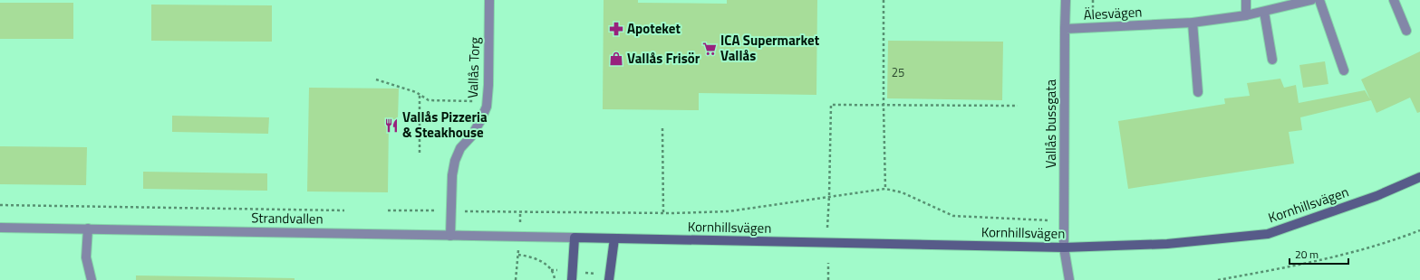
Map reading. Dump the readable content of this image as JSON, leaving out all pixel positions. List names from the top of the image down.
{
  "streets": {
    "street": [
      "Älesvägen",
      "Vallås Torg",
      "Vallås bussgata",
      "Kornhillsvägen",
      "Strandvallen"
    ]
  },
  "crossings": [
    ["Älesvägen", "Vallås bussgata"],
    ["Vallås Torg", "Strandvallen"],
    ["Vallås bussgata", "Kornhillsvägen"],
    ["Kornhillsvägen", "Strandvallen"]
  ],
  "places": {
    "pharmacy": ["Apoteket"],
    "supermarket": ["ICA Supermarket Vallås"],
    "shop": ["Vallås Frisör"],
    "restaurant": ["Vallås Pizzeria & Steakhouse"]
  },
  "house_numbers": ["25"],
  "scale_bar": "20 m"
}
